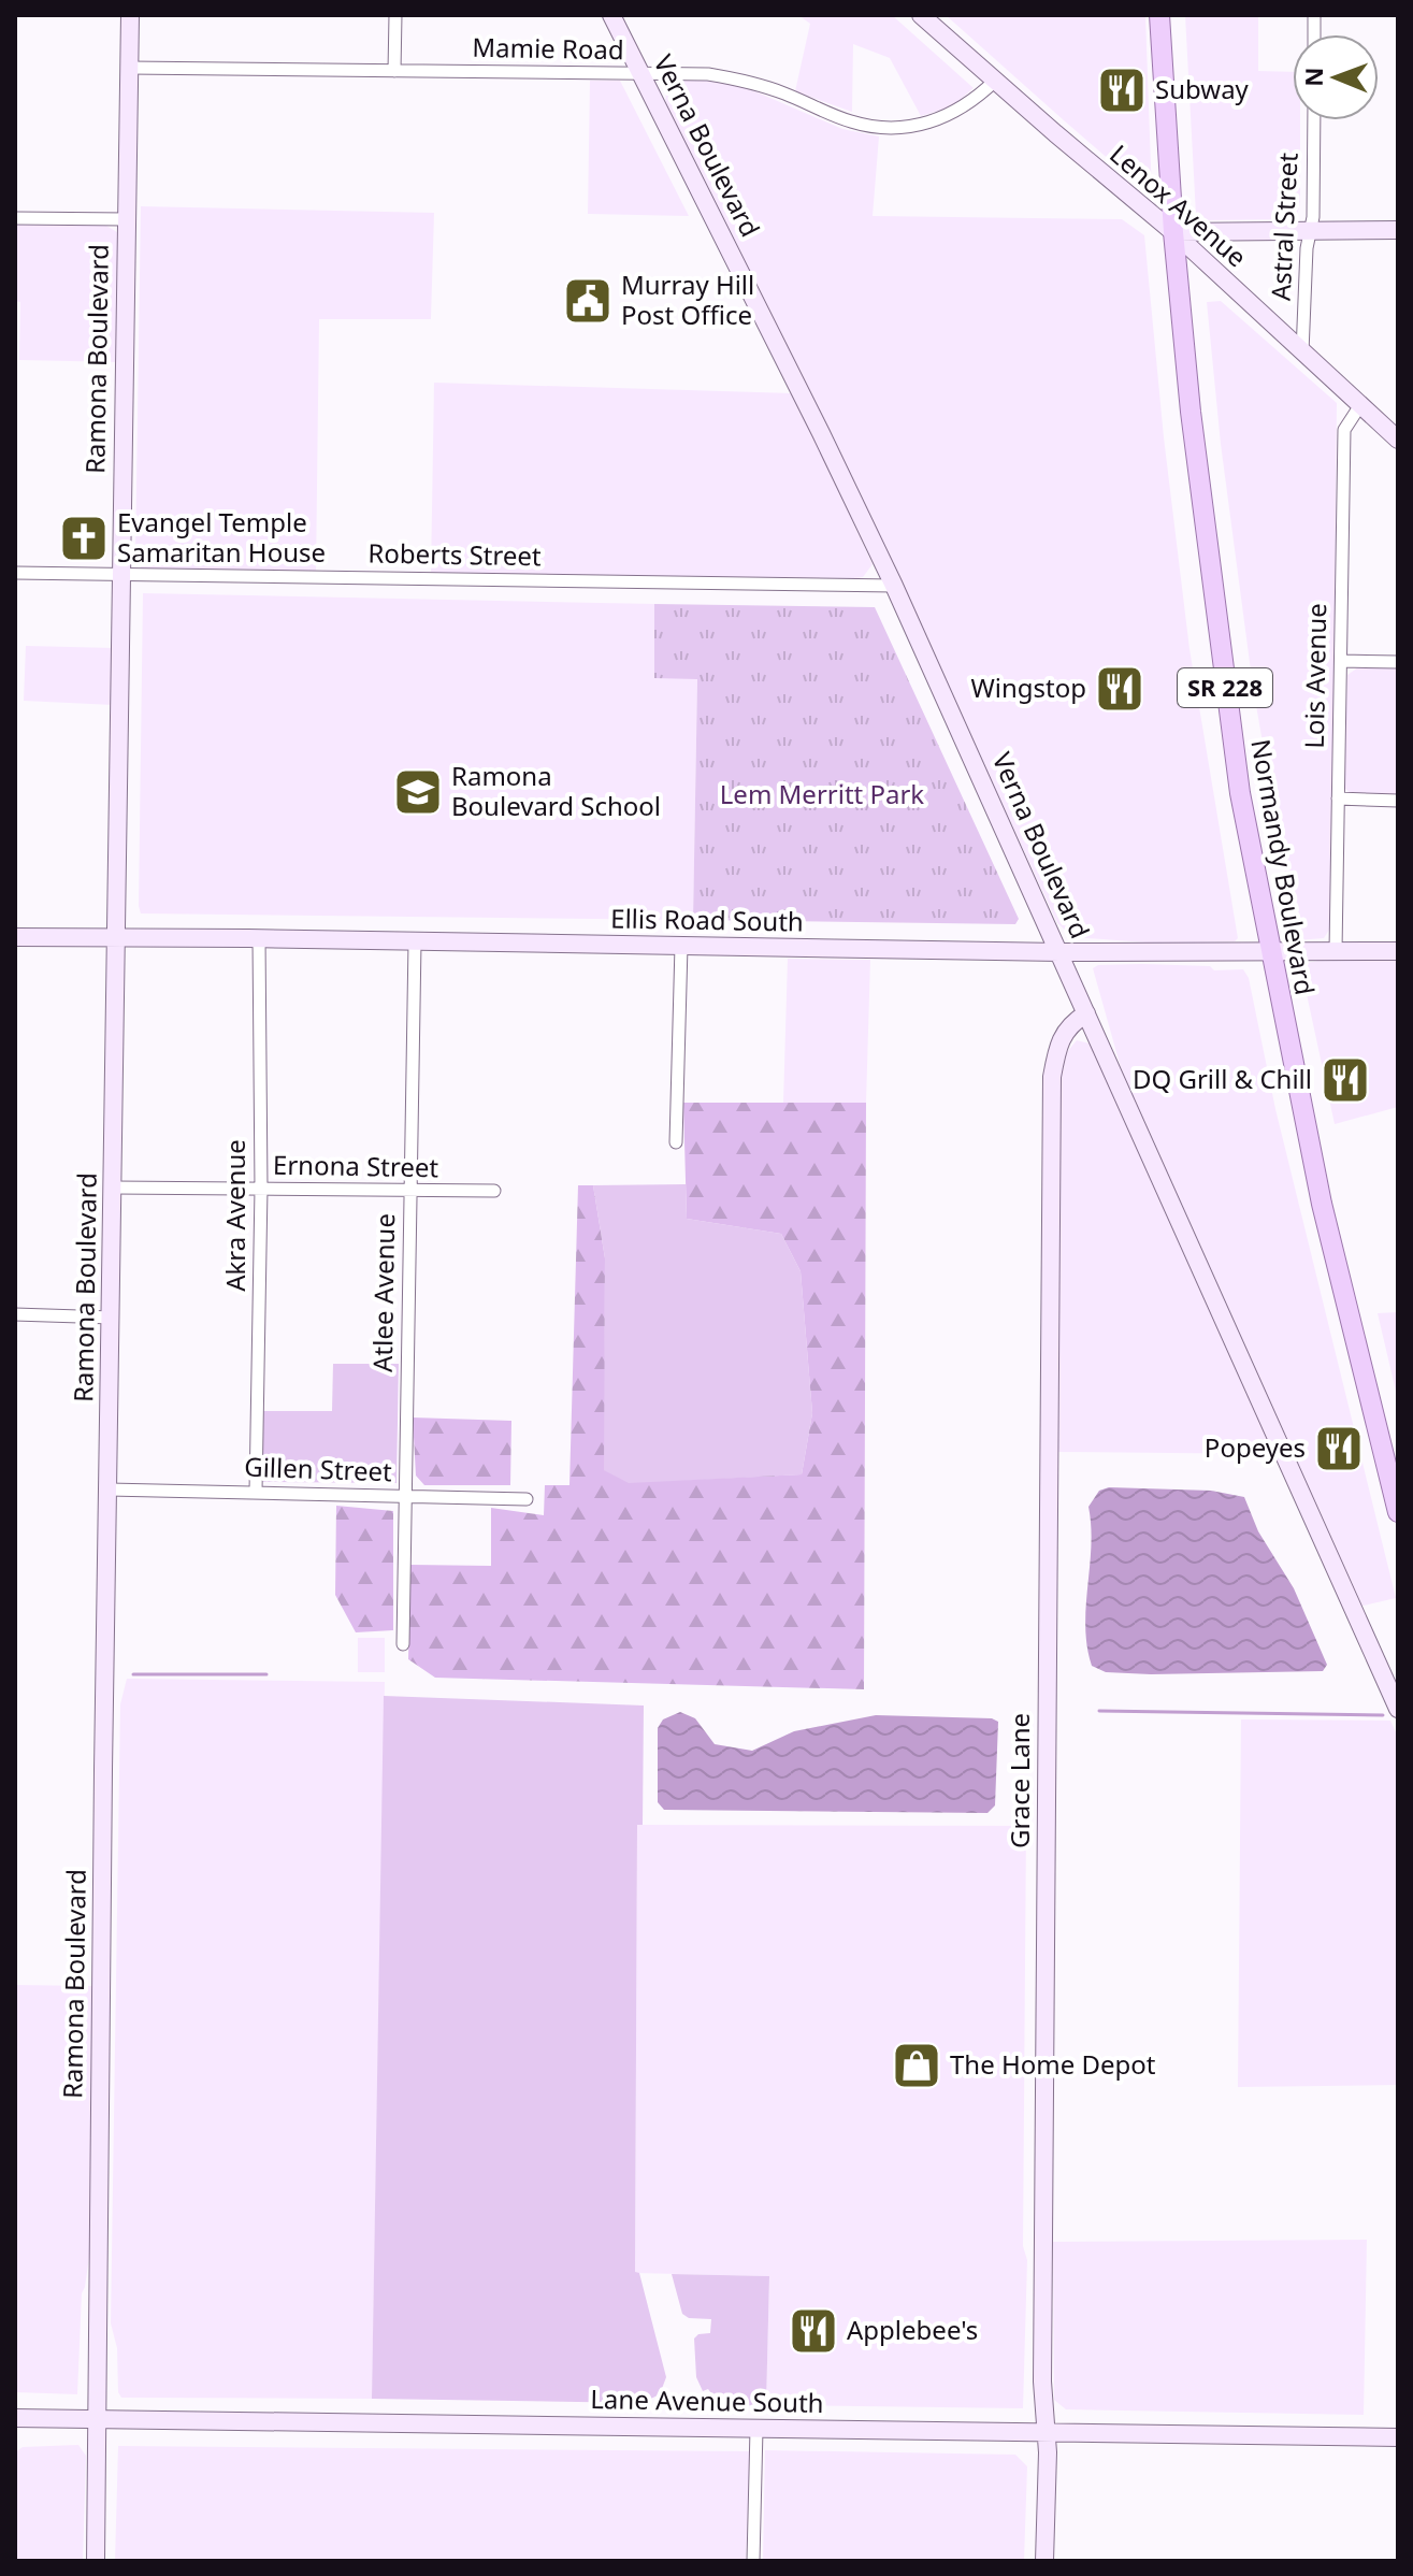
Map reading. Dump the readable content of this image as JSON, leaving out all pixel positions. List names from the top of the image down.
{
  "streets": {
    "main road": ["SR 228", "Normandy Boulevard"],
    "street": [
      "Mamie Road",
      "Verna Boulevard",
      "Lenox Avenue",
      "Astral Street",
      "Ramona Boulevard",
      "Roberts Street",
      "Lois Avenue",
      "Ellis Road South",
      "Ernona Street",
      "Akra Avenue",
      "Atlee Avenue",
      "Gillen Street",
      "Grace Lane",
      "Lane Avenue South"
    ]
  },
  "crossings": [
    ["Mamie Road", "Verna Boulevard"],
    ["Mamie Road", "Lenox Avenue"],
    ["Mamie Road", "Ramona Boulevard"],
    ["Verna Boulevard", "Roberts Street"],
    ["Verna Boulevard", "Ellis Road South"],
    ["Verna Boulevard", "Grace Lane"],
    ["Lenox Avenue", "Astral Street"],
    ["Lenox Avenue", "Lois Avenue"],
    ["Lenox Avenue", "Normandy Boulevard"],
    ["Ramona Boulevard", "Roberts Street"],
    ["Ramona Boulevard", "Ellis Road South"],
    ["Ramona Boulevard", "Ernona Street"],
    ["Ramona Boulevard", "Gillen Street"],
    ["Ramona Boulevard", "Lane Avenue South"],
    ["Lois Avenue", "Ellis Road South"],
    ["Normandy Boulevard", "Ellis Road South"],
    ["Ellis Road South", "Akra Avenue"],
    ["Ellis Road South", "Atlee Avenue"],
    ["Ernona Street", "Akra Avenue"],
    ["Ernona Street", "Atlee Avenue"],
    ["Akra Avenue", "Gillen Street"],
    ["Atlee Avenue", "Gillen Street"],
    ["Grace Lane", "Lane Avenue South"]
  ],
  "parks": ["Lem Merritt Park"],
  "places": {
    "restaurant": [
      "Subway",
      "Wingstop",
      "DQ Grill & Chill",
      "Popeyes",
      "Applebee's"
    ],
    "public building": ["Murray Hill Post Office"],
    "church": ["Evangel Temple Samaritan House"],
    "school or university": ["Ramona Boulevard School"],
    "shop": ["The Home Depot"]
  },
  "north": "left"
}
